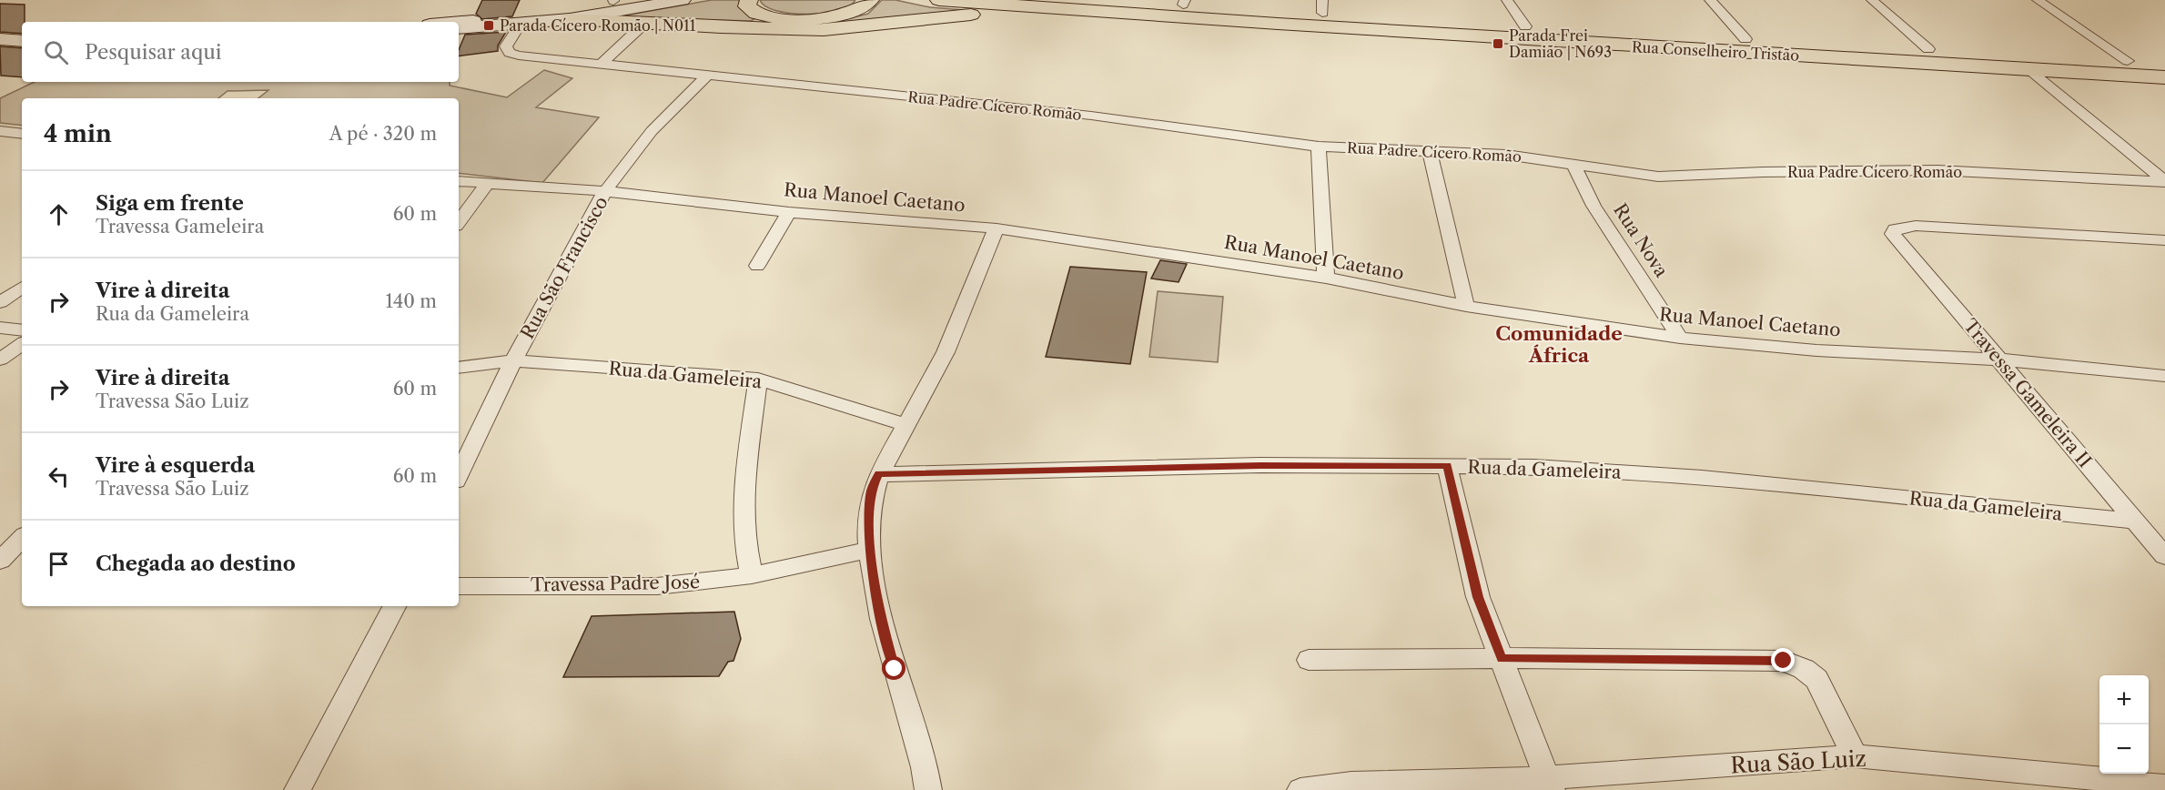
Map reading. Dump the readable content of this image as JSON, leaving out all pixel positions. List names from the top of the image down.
{
  "streets": {
    "main road": ["Rua Conselheiro Tristão"],
    "street": [
      "Rua Padre Cícero Romão",
      "Rua Manoel Caetano",
      "Rua Nova",
      "Rua São Francisco",
      "Rua da Gameleira",
      "Travessa Gameleira II",
      "Travessa Padre José",
      "Rua São Luiz"
    ]
  },
  "crossings": [
    ["Rua Padre Cícero Romão", "Rua Nova"],
    ["Rua Padre Cícero Romão", "Rua São Francisco"],
    ["Rua Manoel Caetano", "Rua Nova"],
    ["Rua Manoel Caetano", "Rua São Francisco"],
    ["Rua Manoel Caetano", "Travessa Gameleira II"],
    ["Rua São Francisco", "Rua da Gameleira"],
    ["Rua da Gameleira", "Travessa Gameleira II"]
  ],
  "districts": ["Comunidade África"],
  "places": {
    "transit": ["Parada Cícero Romão | N011", "Parada Frei Damião | N693"]
  },
  "page": {
    "search": "Pesquisar aqui",
    "heading": ["4 min", "A pé · 320 m"],
    "list": [
      ["Siga em frente", "Travessa Gameleira", "60 m"],
      ["Vire à direita", "Rua da Gameleira", "140 m"],
      ["Vire à direita", "Travessa São Luiz", "60 m"],
      ["Vire à esquerda", "Travessa São Luiz", "60 m"],
      "Chegada ao destino"
    ],
    "map_buttons": ["+", "−"]
  }
}
